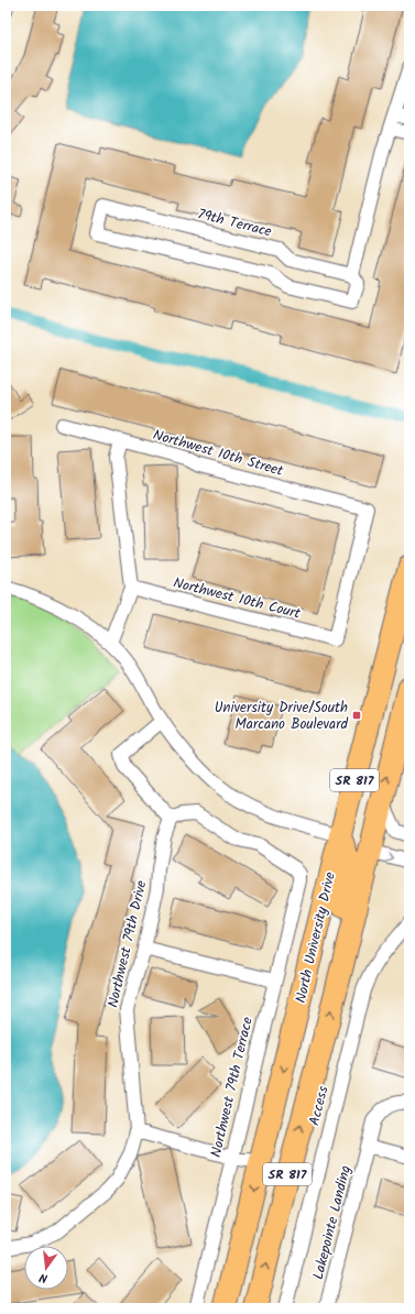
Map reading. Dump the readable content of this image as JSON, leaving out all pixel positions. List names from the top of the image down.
{
  "streets": {
    "main road": ["SR 817", "North University Drive"],
    "street": [
      "79th Terrace",
      "Northwest 10th Street",
      "Northwest 10th Court",
      "Northwest 79th Drive",
      "Northwest 79th Terrace",
      "Access",
      "Lakepointe Landing"
    ]
  },
  "crossings": [
    ["Northwest 10th Street", "Northwest 10th Court"],
    ["Northwest 79th Drive", "Northwest 79th Terrace"]
  ],
  "places": {
    "transit": ["University Drive/South Marcano Boulevard"]
  },
  "north": "bottom"
}
